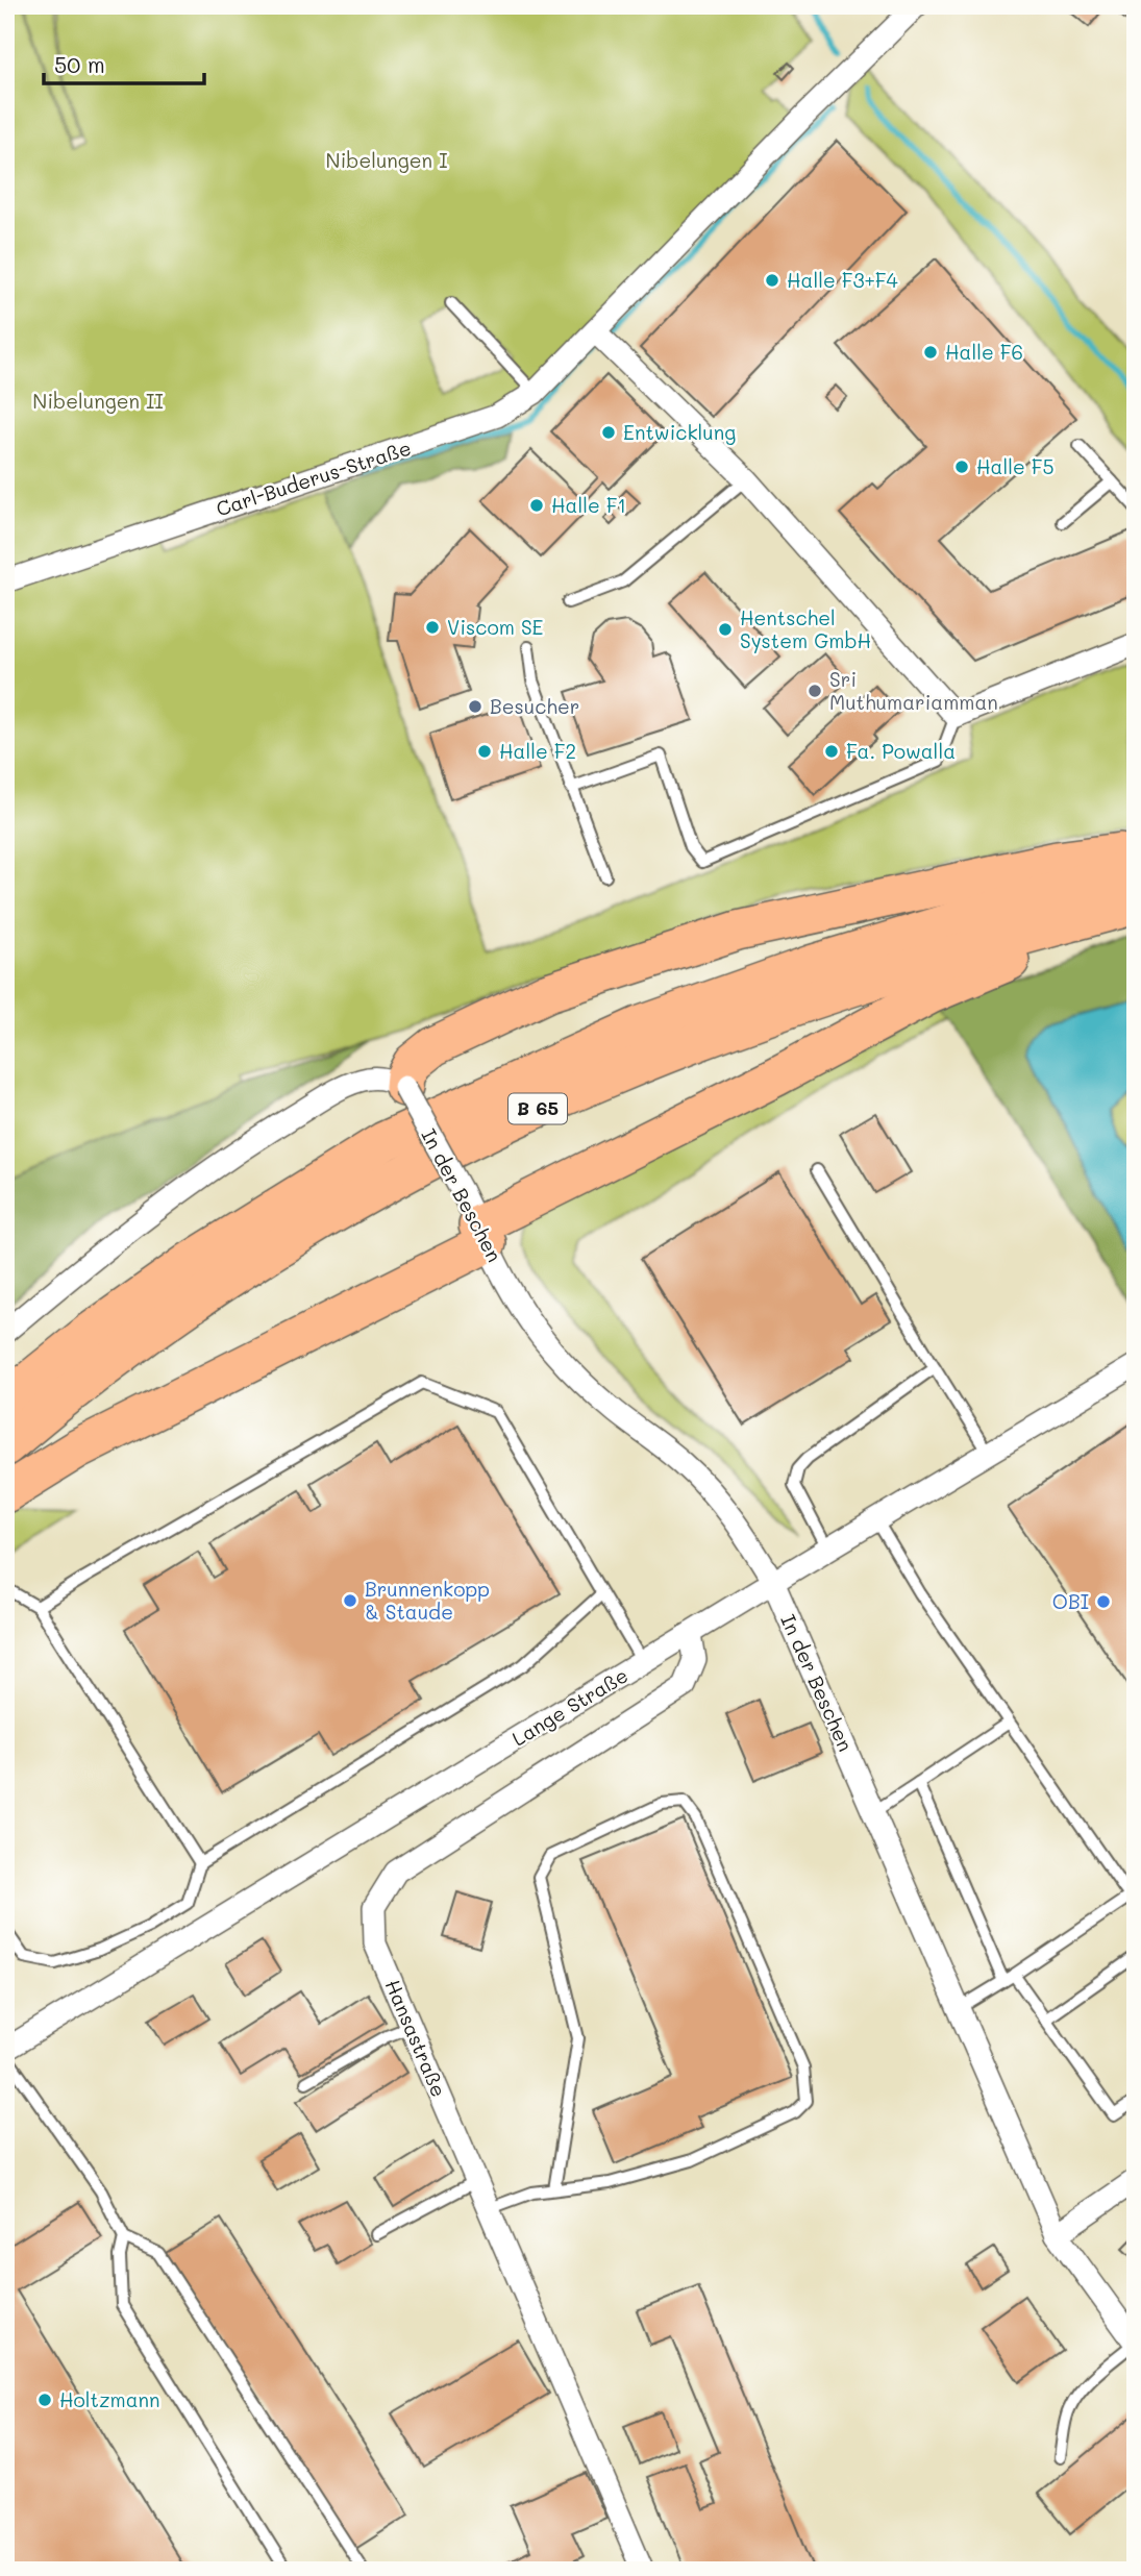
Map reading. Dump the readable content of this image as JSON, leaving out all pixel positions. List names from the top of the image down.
{
  "streets": {
    "highway": ["B 65"],
    "street": [
      "Carl-Buderus-Straße",
      "In der Beschen",
      "Lange Straße",
      "Hansastraße"
    ]
  },
  "crossings": [
    ["In der Beschen", "Lange Straße"],
    ["Lange Straße", "Hansastraße"]
  ],
  "parks": ["Nibelungen I", "Nibelungen II"],
  "places": [
    "Halle F3+F4",
    "Halle F6",
    "Entwicklung",
    "Halle F5",
    "Halle F1",
    "Viscom SE",
    "Hentschel System GmbH",
    "Sri Muthumariamman",
    "Besucher",
    "Halle F2",
    "Fa. Powalla",
    "Brunnenkopp & Staude",
    "OBI",
    "Holtzmann"
  ],
  "scale_bar": "50 m"
}
